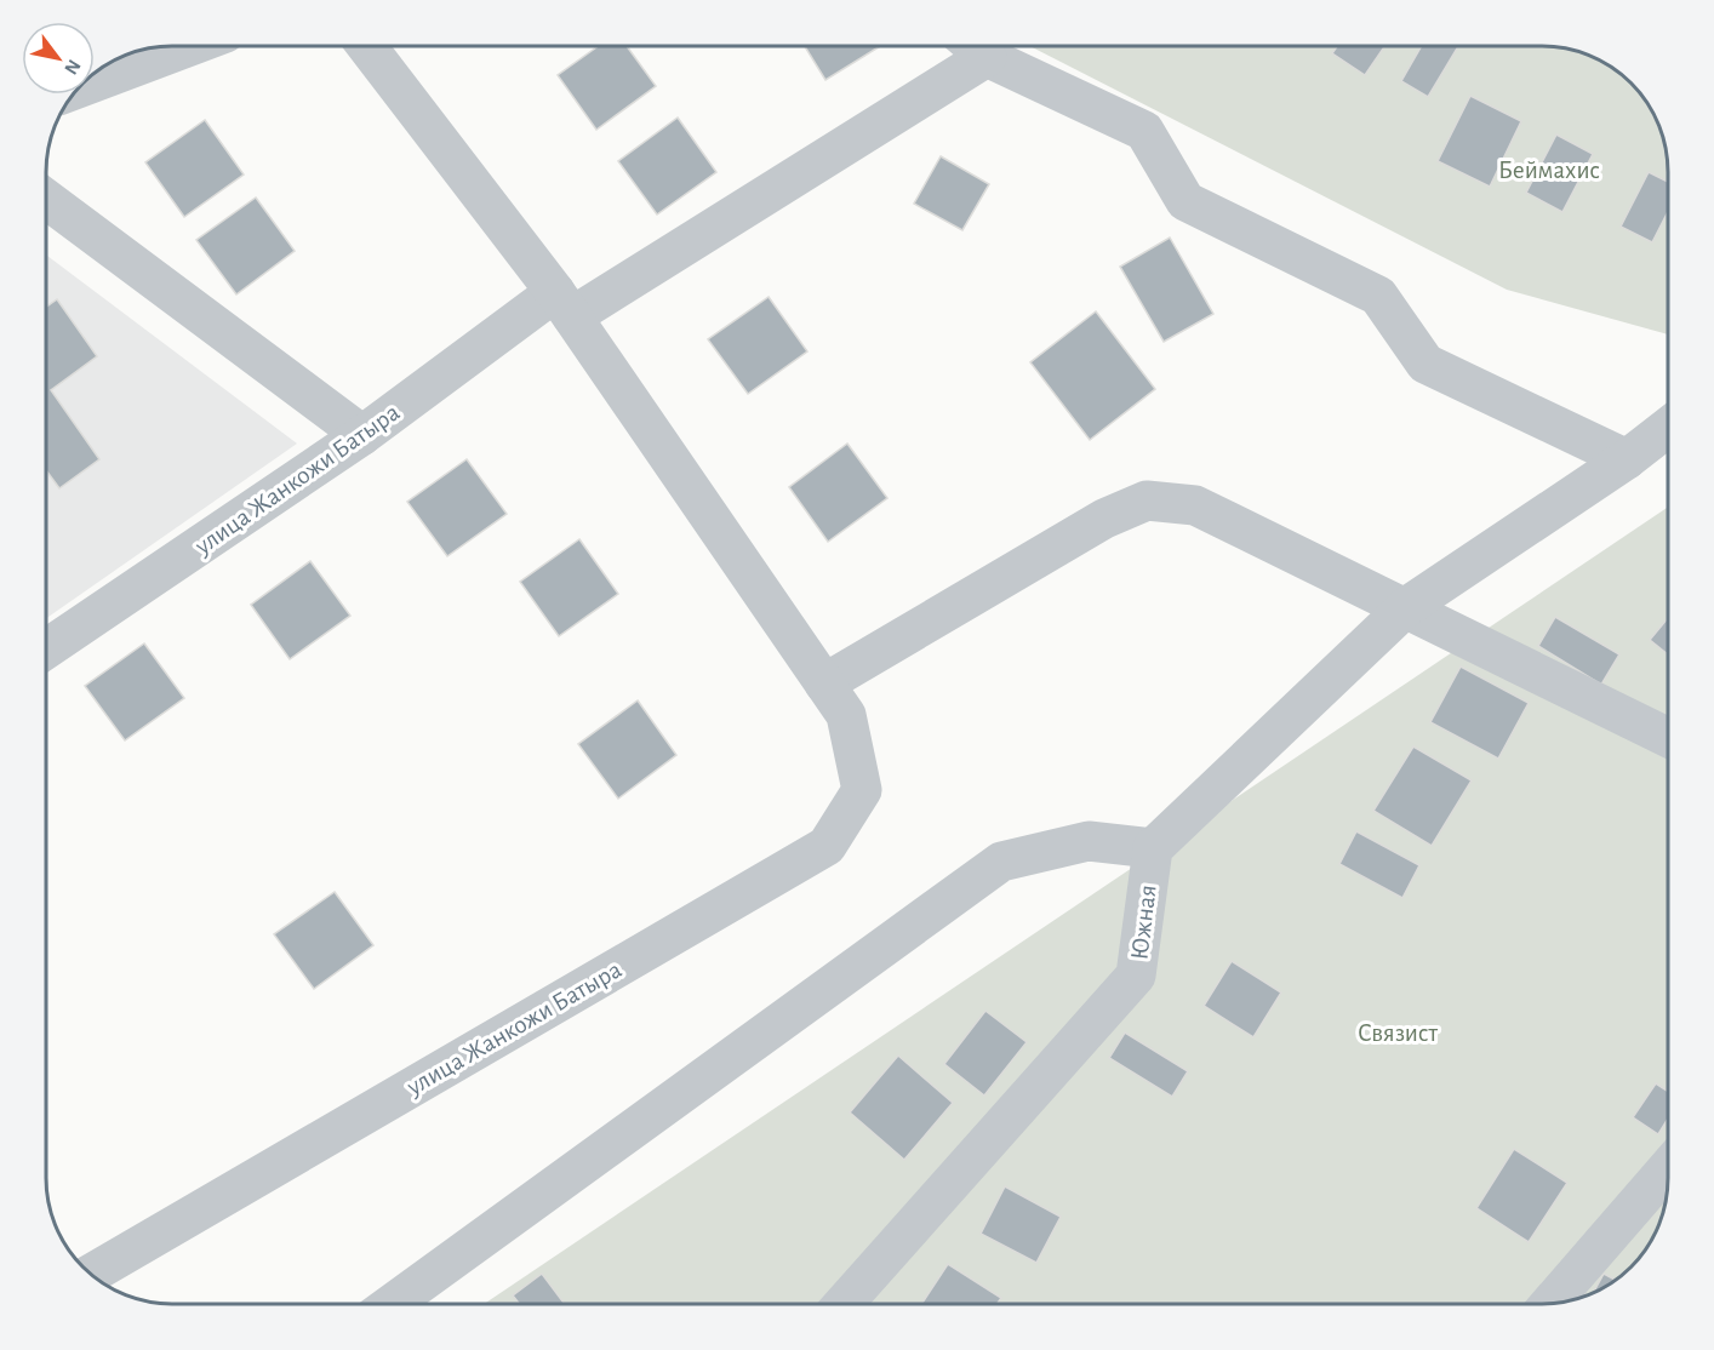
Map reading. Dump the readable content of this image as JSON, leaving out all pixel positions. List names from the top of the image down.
{
  "streets": {
    "street": ["улица Жанкожи Батыра", "Южная"]
  },
  "parks": ["Беймахис", "Связист"],
  "north": "bottom right"
}
